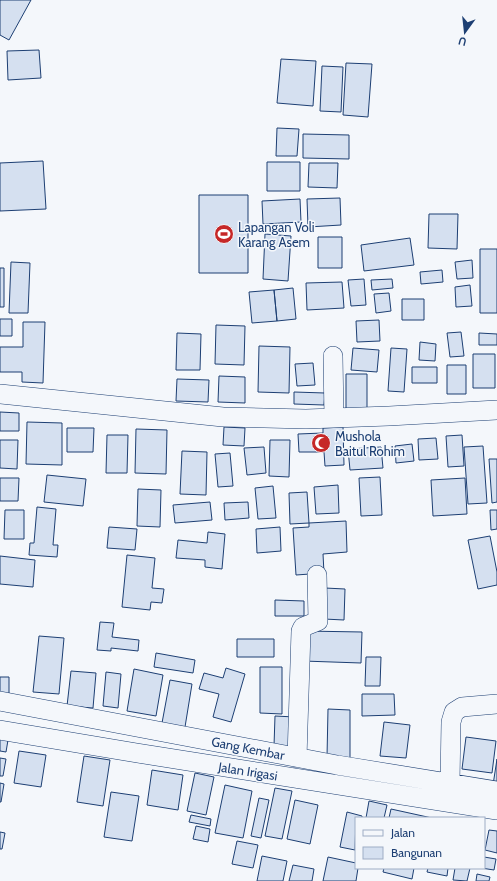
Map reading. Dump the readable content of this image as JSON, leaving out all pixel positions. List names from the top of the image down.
{
  "streets": {
    "street": ["Gang Kembar", "Jalan Irigasi"]
  },
  "places": {
    "sports": ["Lapangan Voli Karang Asem"],
    "mosque": ["Mushola Baitul Rohim"]
  },
  "legend": ["Jalan", "Bangunan"],
  "north": "bottom"
}
